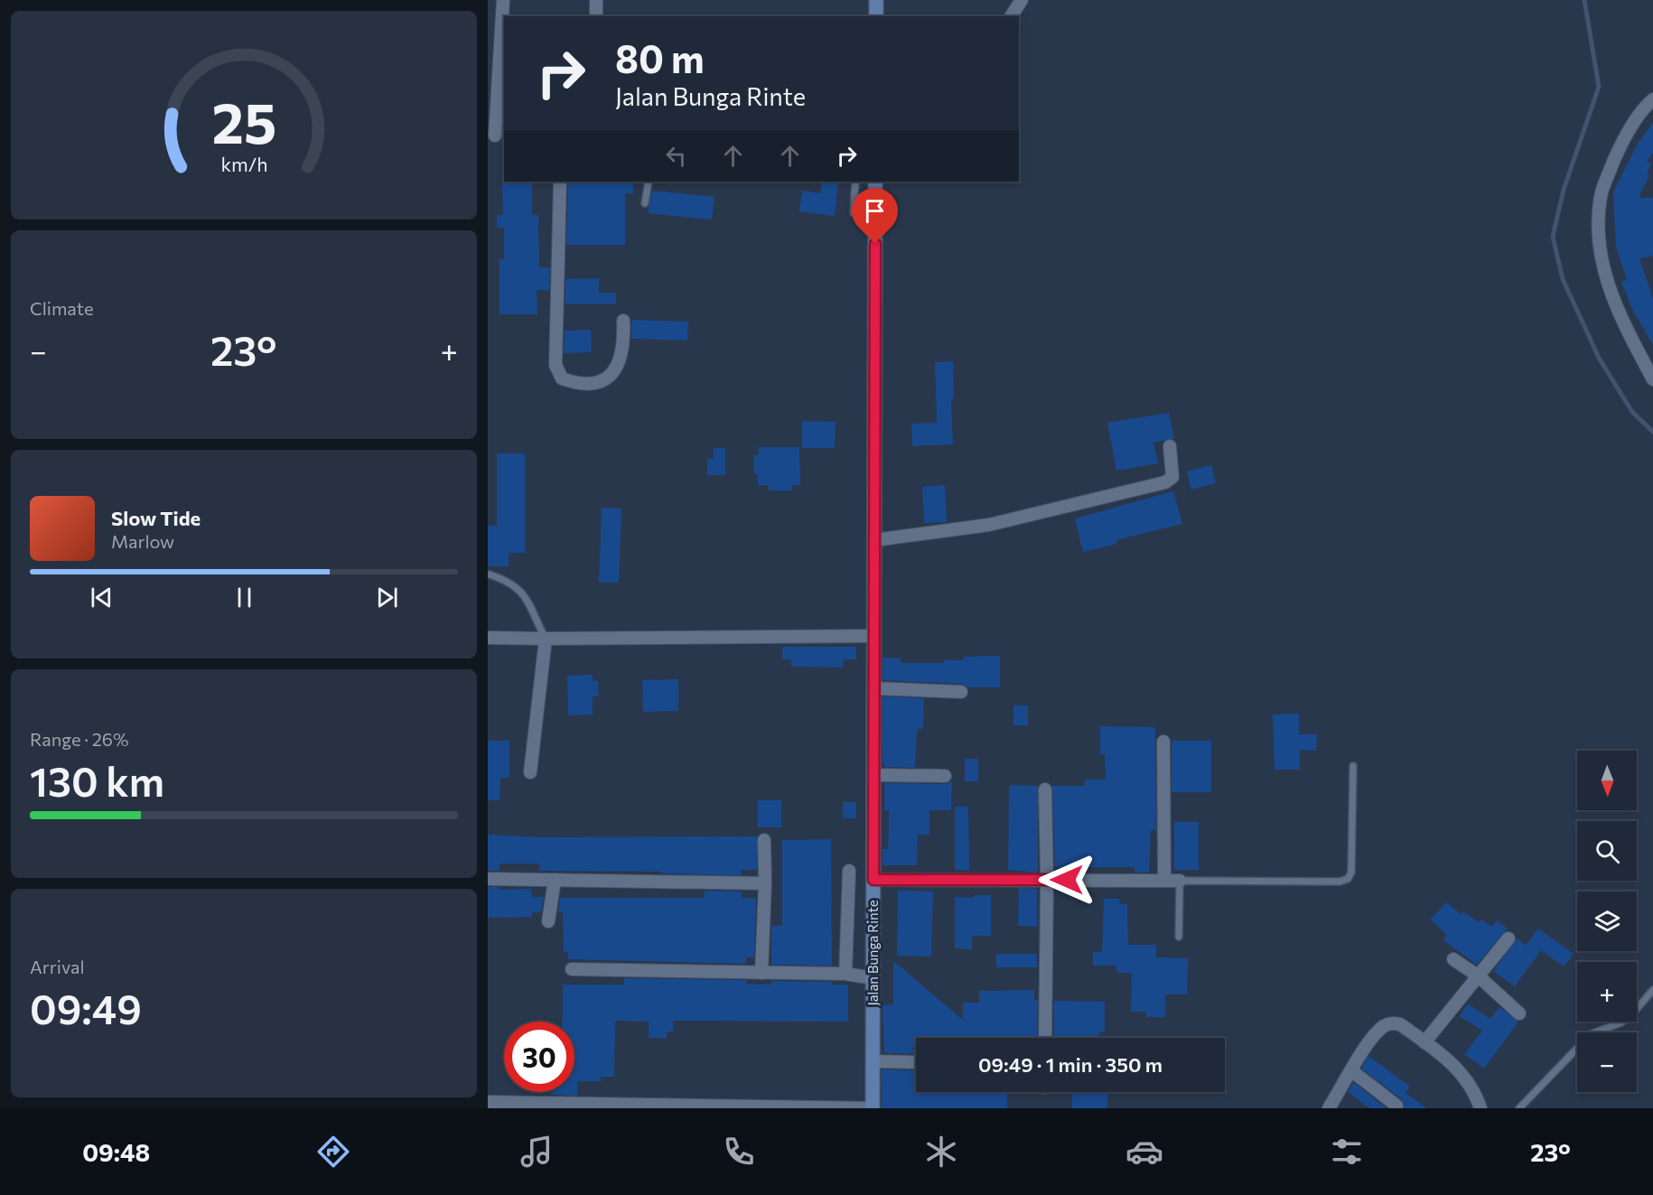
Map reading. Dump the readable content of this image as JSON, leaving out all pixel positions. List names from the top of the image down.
{
  "streets": {
    "street": ["Jalan Bunga Rinte"]
  },
  "north": "bottom",
  "page": {
    "turn": ["80 m", "Jalan Bunga Rinte"],
    "tile": [
      "Climate",
      ["Range · 26%", "130 km"],
      ["Arrival", "09:49"]
    ],
    "heat": ["−", "23°", "+"],
    "song": ["Slow Tide", "Marlow"],
    "map_buttons": ["+", "−"],
    "limit": "30",
    "trip": "09:49 · 1 min · 350 m",
    "tabs": ["09:48", "23°"],
    "gauge": ["25", "km/h"]
  }
}
